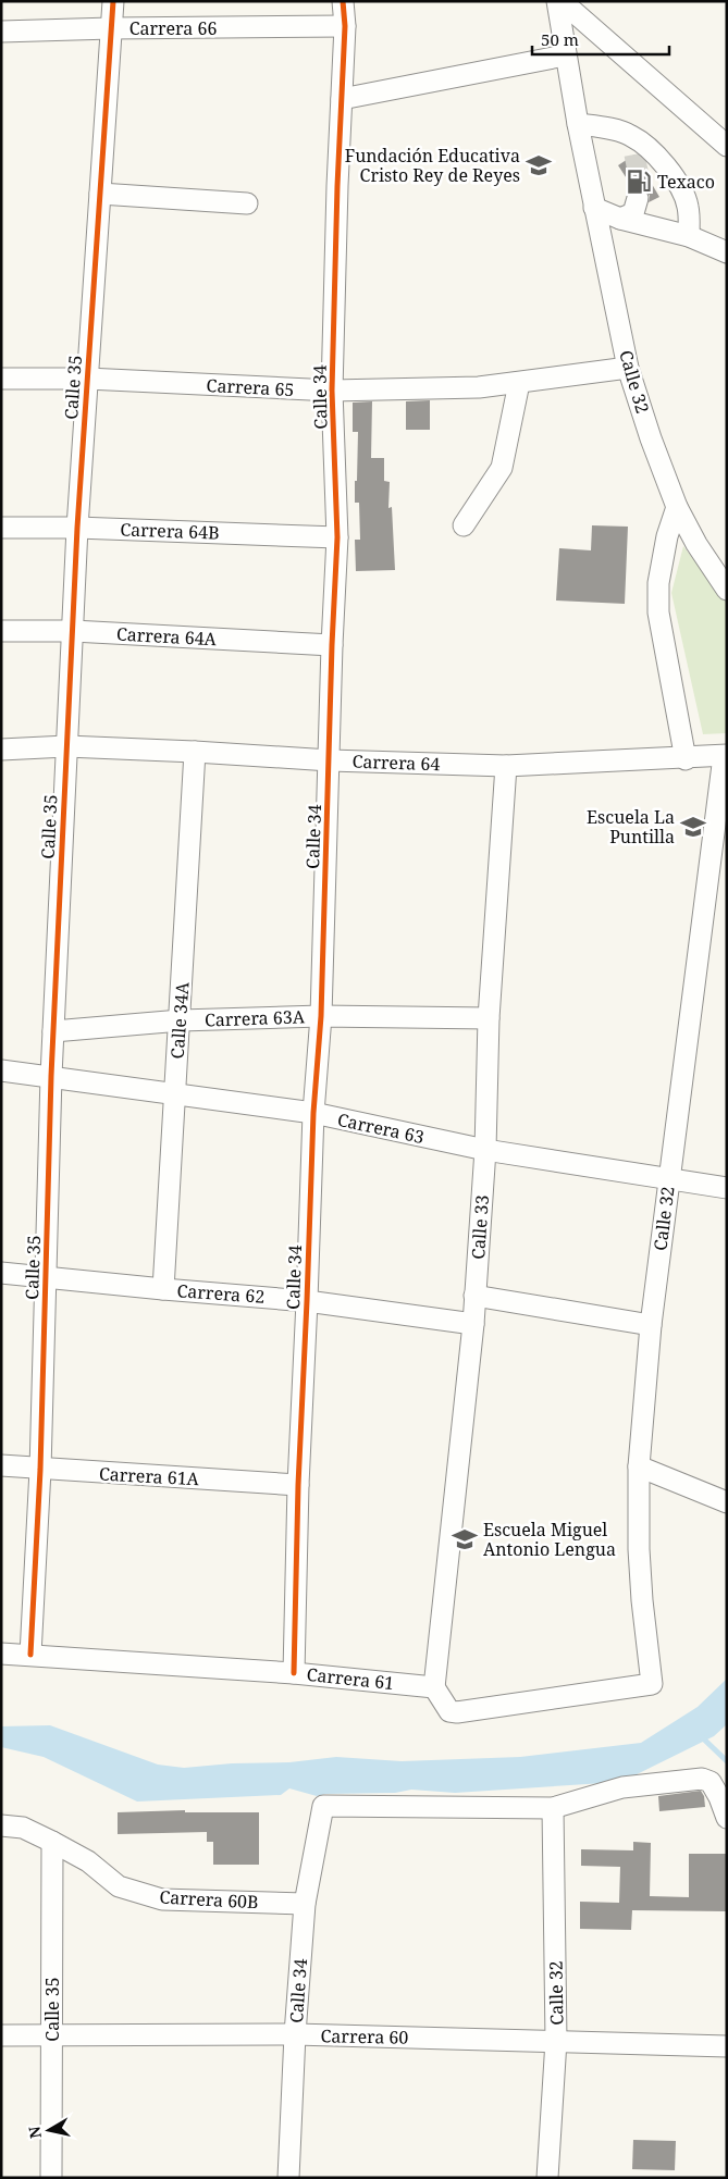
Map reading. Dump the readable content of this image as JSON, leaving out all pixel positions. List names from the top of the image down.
{
  "streets": {
    "street": [
      "Carrera 66",
      "Calle 32",
      "Calle 35",
      "Carrera 65",
      "Calle 34",
      "Carrera 64B",
      "Carrera 64A",
      "Carrera 64",
      "Carrera 63A",
      "Calle 34A",
      "Carrera 63",
      "Calle 33",
      "Carrera 62",
      "Carrera 61A",
      "Carrera 61",
      "Carrera 60B",
      "Carrera 60"
    ]
  },
  "crossings": [
    ["Carrera 66", "Calle 35"],
    ["Carrera 66", "Calle 34"],
    ["Calle 32", "Carrera 65"],
    ["Calle 32", "Calle 34"],
    ["Calle 32", "Carrera 64"],
    ["Calle 32", "Carrera 63"],
    ["Calle 32", "Calle 33"],
    ["Calle 32", "Carrera 61"],
    ["Calle 32", "Carrera 60"],
    ["Calle 35", "Carrera 65"],
    ["Calle 35", "Carrera 64B"],
    ["Calle 35", "Carrera 64A"],
    ["Calle 35", "Carrera 64"],
    ["Calle 35", "Carrera 63A"],
    ["Calle 35", "Carrera 63"],
    ["Calle 35", "Carrera 62"],
    ["Calle 35", "Carrera 61A"],
    ["Calle 35", "Carrera 61"],
    ["Calle 35", "Carrera 60B"],
    ["Calle 35", "Carrera 60"],
    ["Carrera 65", "Calle 34"],
    ["Calle 34", "Carrera 64B"],
    ["Calle 34", "Carrera 64A"],
    ["Calle 34", "Carrera 64"],
    ["Calle 34", "Carrera 63A"],
    ["Calle 34", "Carrera 63"],
    ["Calle 34", "Carrera 62"],
    ["Calle 34", "Carrera 61A"],
    ["Calle 34", "Carrera 61"],
    ["Calle 34", "Carrera 60B"],
    ["Calle 34", "Carrera 60"],
    ["Carrera 64", "Calle 34A"],
    ["Carrera 64", "Calle 33"],
    ["Carrera 63A", "Calle 34A"],
    ["Carrera 63A", "Calle 33"],
    ["Calle 34A", "Carrera 63"],
    ["Calle 34A", "Carrera 62"],
    ["Carrera 63", "Calle 33"],
    ["Calle 33", "Carrera 62"],
    ["Calle 33", "Carrera 61"]
  ],
  "places": {
    "school or university": ["Fundación Educativa Cristo Rey de Reyes", "Escuela La Puntilla", "Escuela Miguel Antonio Lengua"],
    "fuel station": ["Texaco"]
  },
  "scale_bar": "50 m",
  "north": "left"
}
